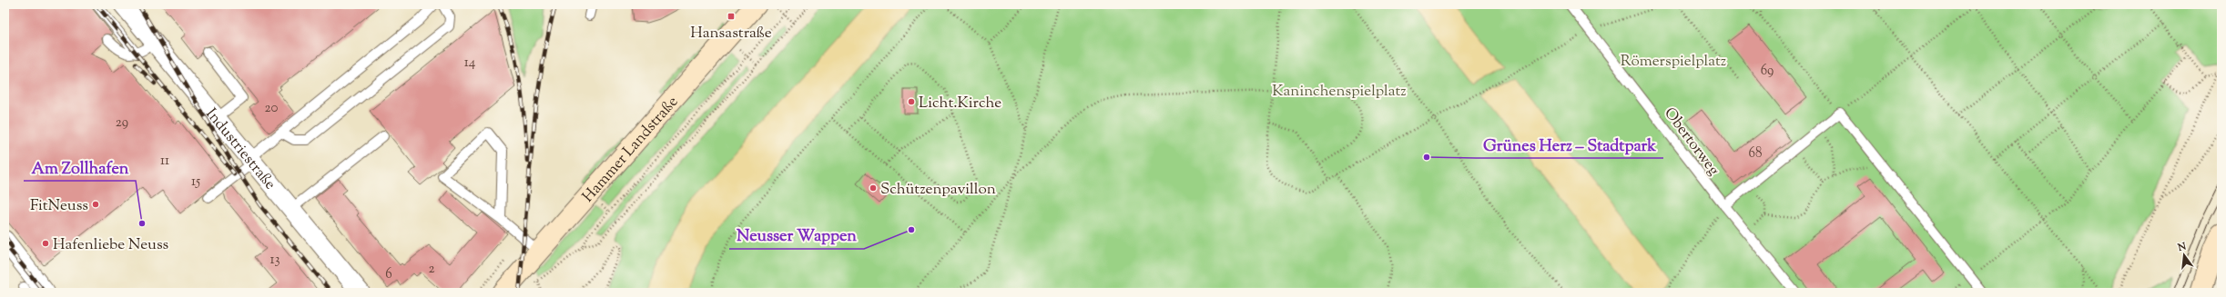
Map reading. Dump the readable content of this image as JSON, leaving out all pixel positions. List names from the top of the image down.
{
  "streets": {
    "main road": ["Hammer Landstraße"],
    "street": ["Industriestraße"],
    "lane": ["Obertorweg"]
  },
  "parks": ["Römerspielplatz", "Kaninchenspielplatz"],
  "places": {
    "transit": ["Hansastraße"],
    "other": [
      "Licht.Kirche",
      "Grünes Herz – Stadtpark",
      "Schützenpavillon",
      "FitNeuss",
      "Am Zollhafen",
      "Neusser Wappen",
      "Hafenliebe Neuss"
    ]
  },
  "house_numbers": [
    "14",
    "69",
    "20",
    "29",
    "68",
    "11",
    "15",
    "13",
    "2",
    "6"
  ],
  "north": "top"
}
